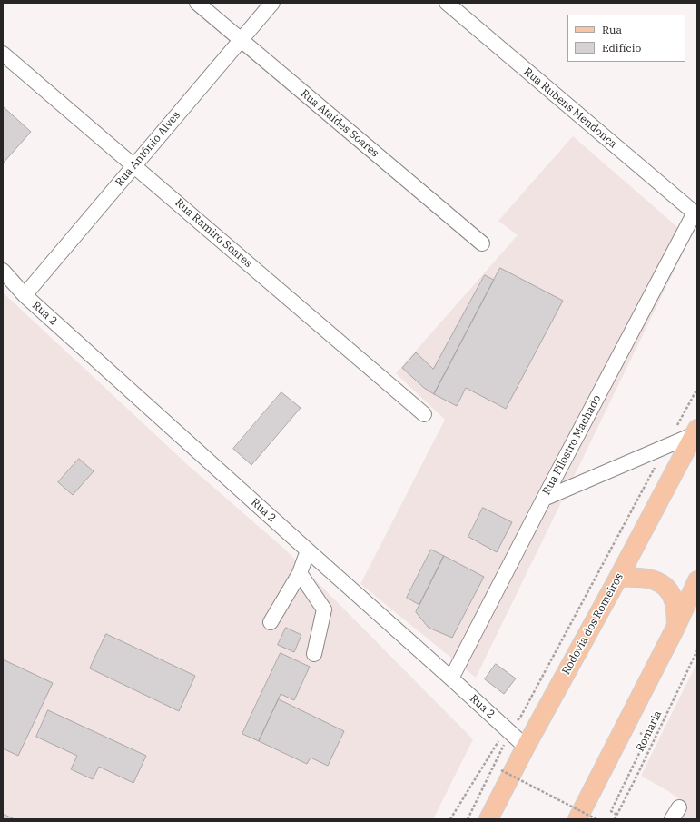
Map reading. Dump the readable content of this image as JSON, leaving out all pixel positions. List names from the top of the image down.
{
  "streets": {
    "main road": ["Rodovia dos Romeiros"],
    "street": [
      "Rua Rubens Mendonça",
      "Rua Ataídes Soares",
      "Rua Antônio Alves",
      "Rua Ramiro Soares",
      "Rua 2",
      "Rua Filostro Machado"
    ],
    "path": ["Romaria"]
  },
  "crossings": [
    ["Rua Rubens Mendonça", "Rua Filostro Machado"],
    ["Rua Ataídes Soares", "Rua Antônio Alves"],
    ["Rua Antônio Alves", "Rua Ramiro Soares"],
    ["Rua Antônio Alves", "Rua 2"],
    ["Rua 2", "Rua Filostro Machado"],
    ["Rua 2", "Rodovia dos Romeiros"]
  ],
  "legend": ["Rua", "Edifício"]
}
